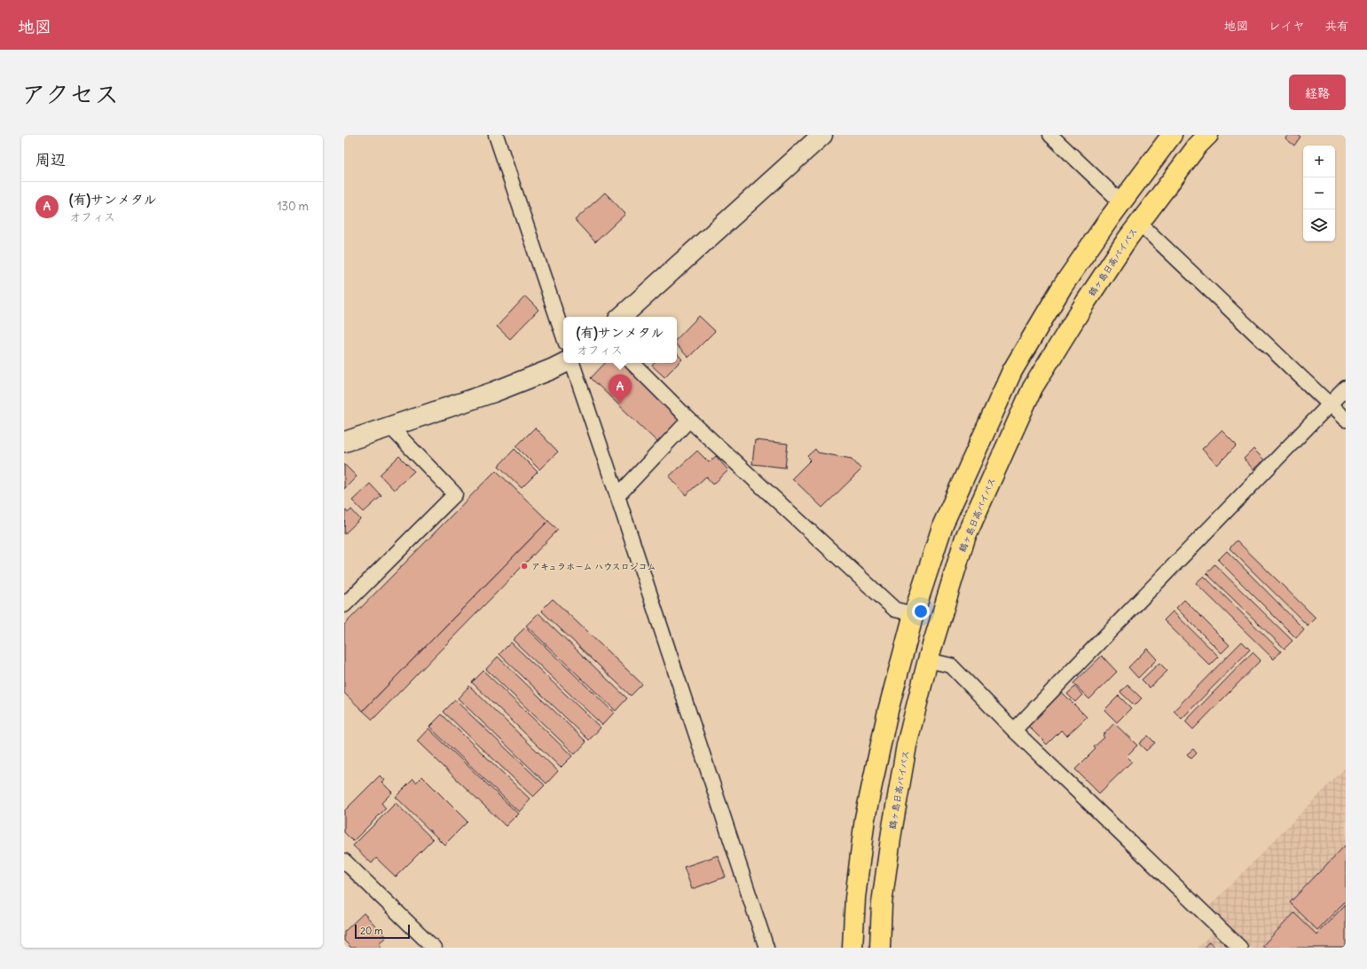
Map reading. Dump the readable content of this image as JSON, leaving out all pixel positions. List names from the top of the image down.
{
  "streets": {
    "highway": ["鶴ヶ島日高バイパス"]
  },
  "places": ["アキュラホーム ハウスロジコム"],
  "scale_bar": "20 m",
  "page": {
    "header": "地図",
    "nav": ["地図", "レイヤ", "共有"],
    "title": "アクセス",
    "buttons": "経路",
    "heading": "周辺",
    "map_buttons": ["+", "−"],
    "list": [
      {
        "mark": "A",
        "name": "(有)サンメタル",
        "note": "オフィス",
        "value": "130 m"
      }
    ],
    "popup": ["(有)サンメタル", "オフィス"],
    "pins": "A",
    "scale": "20 m"
  }
}
